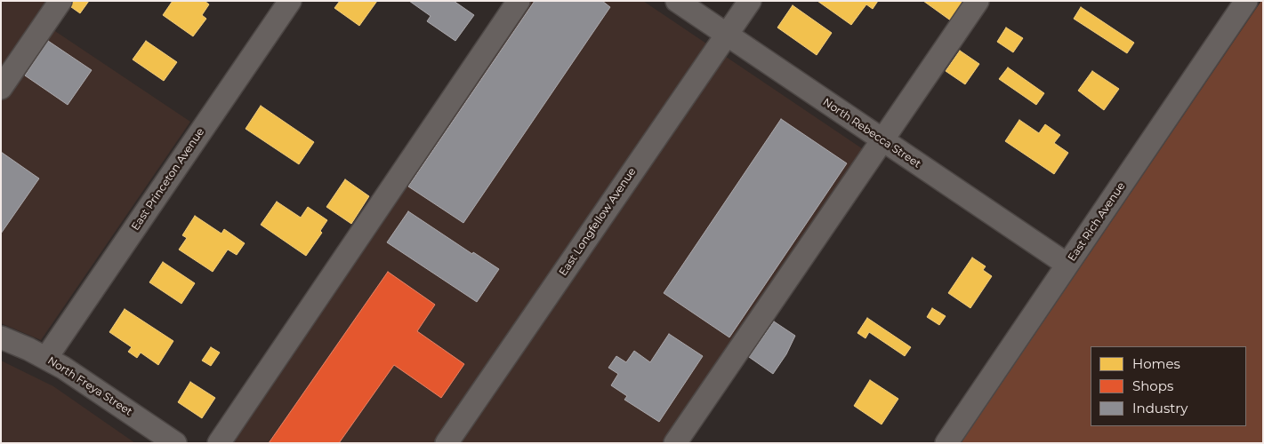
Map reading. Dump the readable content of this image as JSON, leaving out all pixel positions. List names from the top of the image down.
{
  "streets": {
    "street": [
      "North Rebecca Street",
      "East Princeton Avenue",
      "East Longfellow Avenue",
      "East Rich Avenue",
      "North Freya Street"
    ]
  },
  "crossings": [
    ["North Rebecca Street", "East Longfellow Avenue"],
    ["North Rebecca Street", "East Rich Avenue"],
    ["East Princeton Avenue", "North Freya Street"]
  ],
  "legend": ["Homes", "Shops", "Industry"]
}
